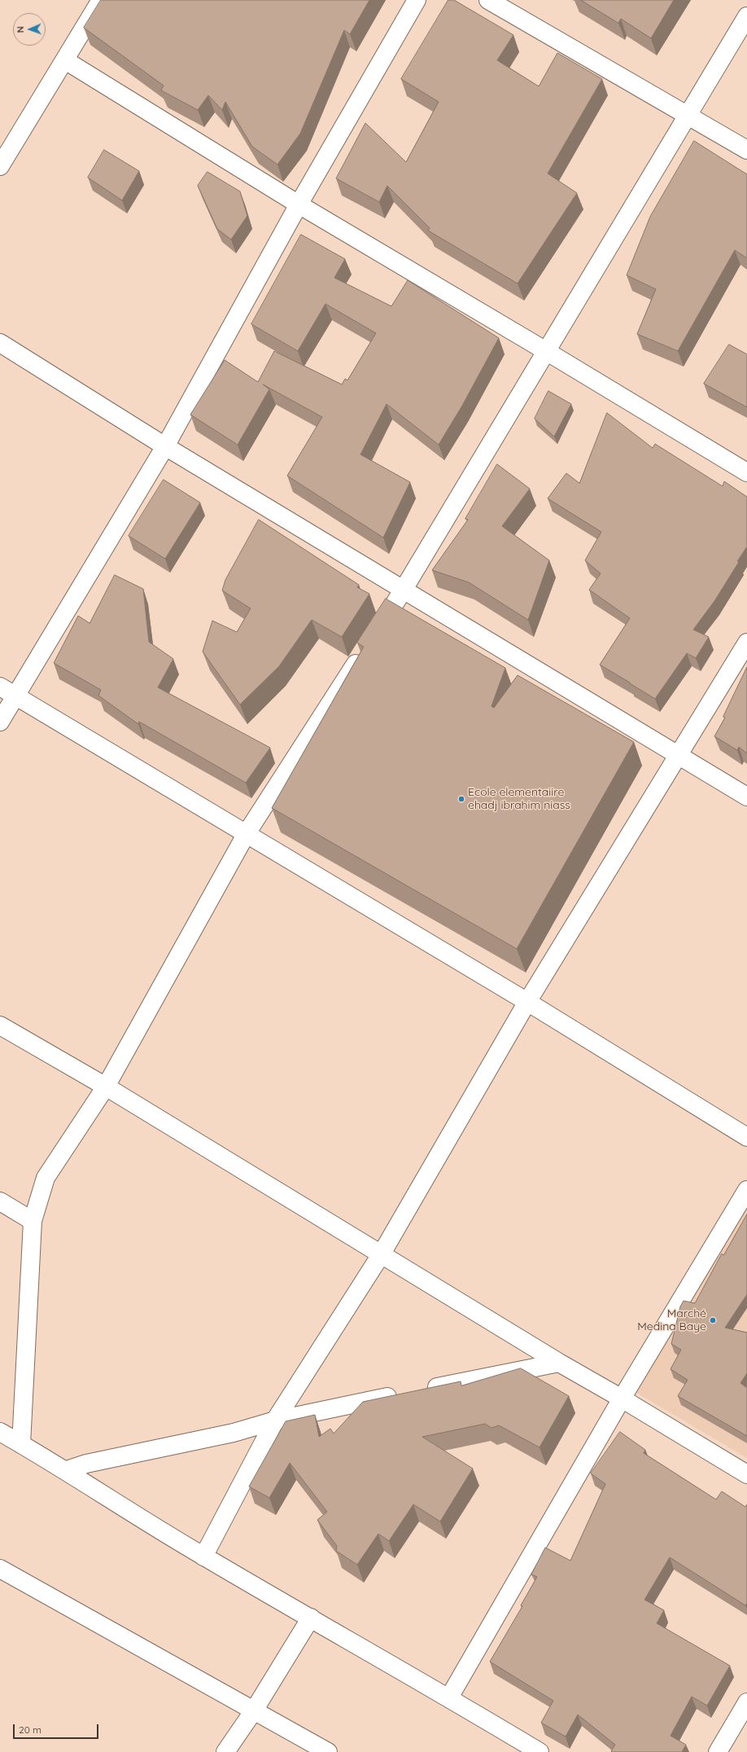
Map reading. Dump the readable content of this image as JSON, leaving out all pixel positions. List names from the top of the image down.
{
  "places": ["Ecole elementaiire ehadj ibrahim niass", "Marché Medina Baye"],
  "scale_bar": "20 m",
  "north": "left"
}
